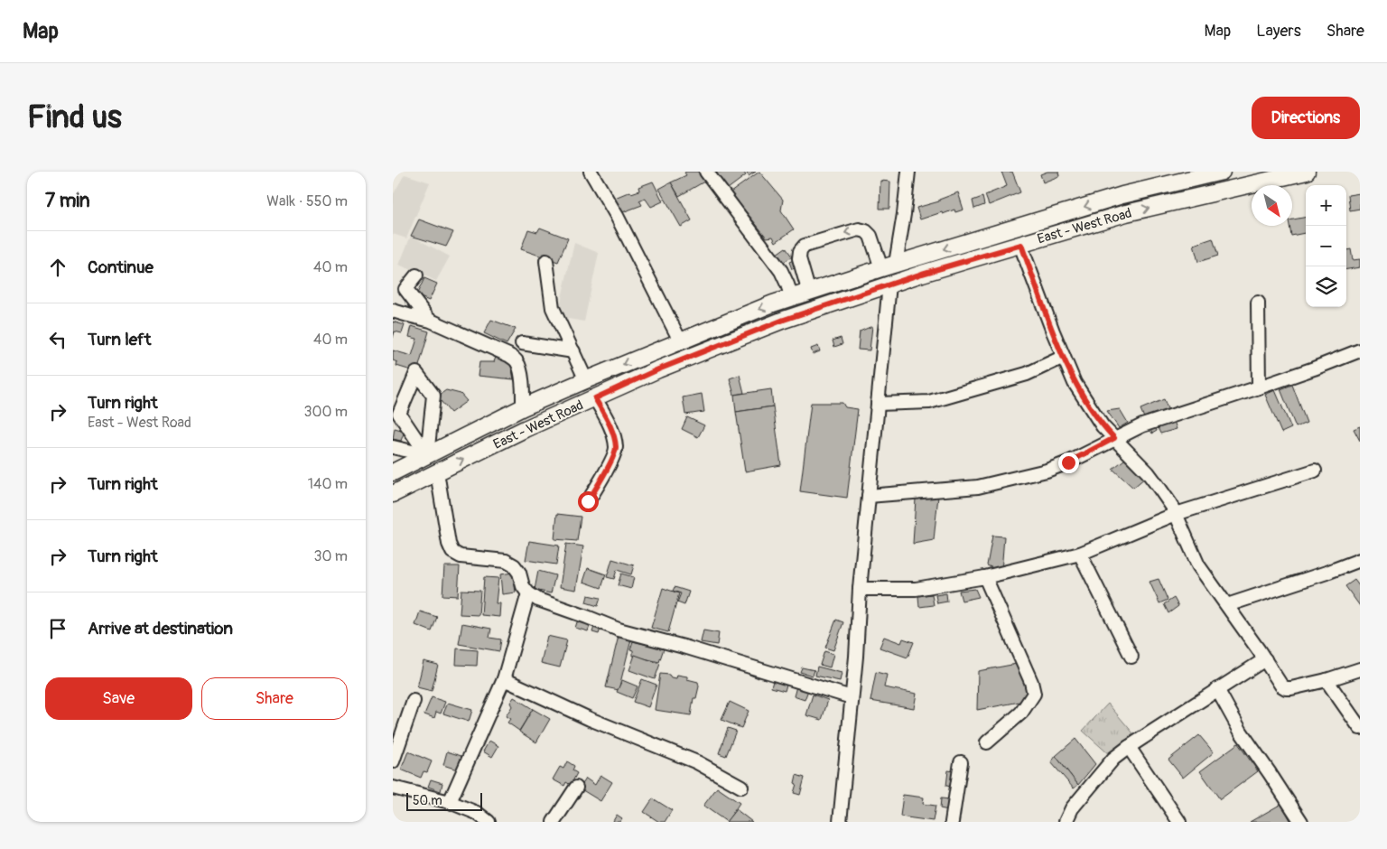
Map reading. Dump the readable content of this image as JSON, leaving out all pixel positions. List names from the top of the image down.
{
  "streets": {
    "main road": ["East - West Road"]
  },
  "scale_bar": "50 m",
  "north": "bottom right",
  "page": {
    "header": "Map",
    "nav": ["Map", "Layers", "Share"],
    "buttons": [
      "Directions",
      ["Save", "Share"]
    ],
    "title": "Find us",
    "heading": ["7 min", "Walk · 550 m"],
    "map_buttons": ["+", "−"],
    "list": [
      ["Continue", "40 m"],
      ["Turn left", "40 m"],
      ["Turn right", "East - West Road", "300 m"],
      ["Turn right", "140 m"],
      ["Turn right", "30 m"],
      "Arrive at destination"
    ],
    "scale": "50 m"
  }
}
